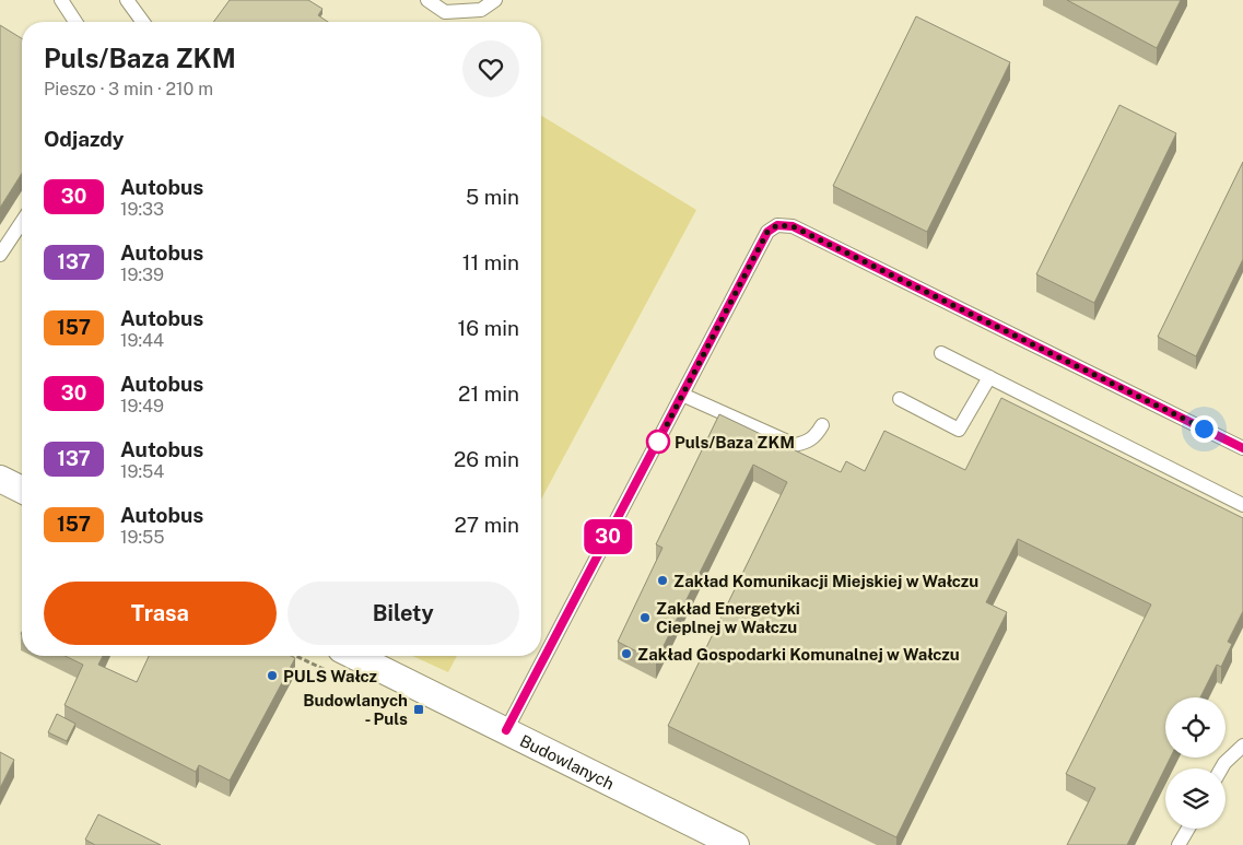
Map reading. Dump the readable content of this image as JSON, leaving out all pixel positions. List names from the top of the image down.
{
  "streets": {
    "street": ["Budowlanych"]
  },
  "places": {
    "other": [
      "Puls/Baza ZKM",
      "Zakład Komunikacji Miejskiej w Wałczu",
      "Zakład Energetyki Cieplnej w Wałczu",
      "Zakład Gospodarki Komunalnej w Wałczu",
      "PULS Wałcz"
    ],
    "transit": ["Budowlanych - Puls"]
  },
  "lines": ["bus line 30"],
  "page": {
    "on_map": "30",
    "heading": [
      ["Puls/Baza ZKM", "Pieszo · 3 min · 210 m"],
      "Odjazdy"
    ],
    "list": [
      {
        "mark": "30",
        "name": "Autobus",
        "note": "19:33",
        "value": "5 min"
      },
      {
        "mark": "137",
        "name": "Autobus",
        "note": "19:39",
        "value": "11 min"
      },
      {
        "mark": "157",
        "name": "Autobus",
        "note": "19:44",
        "value": "16 min"
      },
      {
        "mark": "30",
        "name": "Autobus",
        "note": "19:49",
        "value": "21 min"
      },
      {
        "mark": "137",
        "name": "Autobus",
        "note": "19:54",
        "value": "26 min"
      },
      {
        "mark": "157",
        "name": "Autobus",
        "note": "19:55",
        "value": "27 min"
      }
    ],
    "buttons": ["Trasa", "Bilety"]
  }
}
